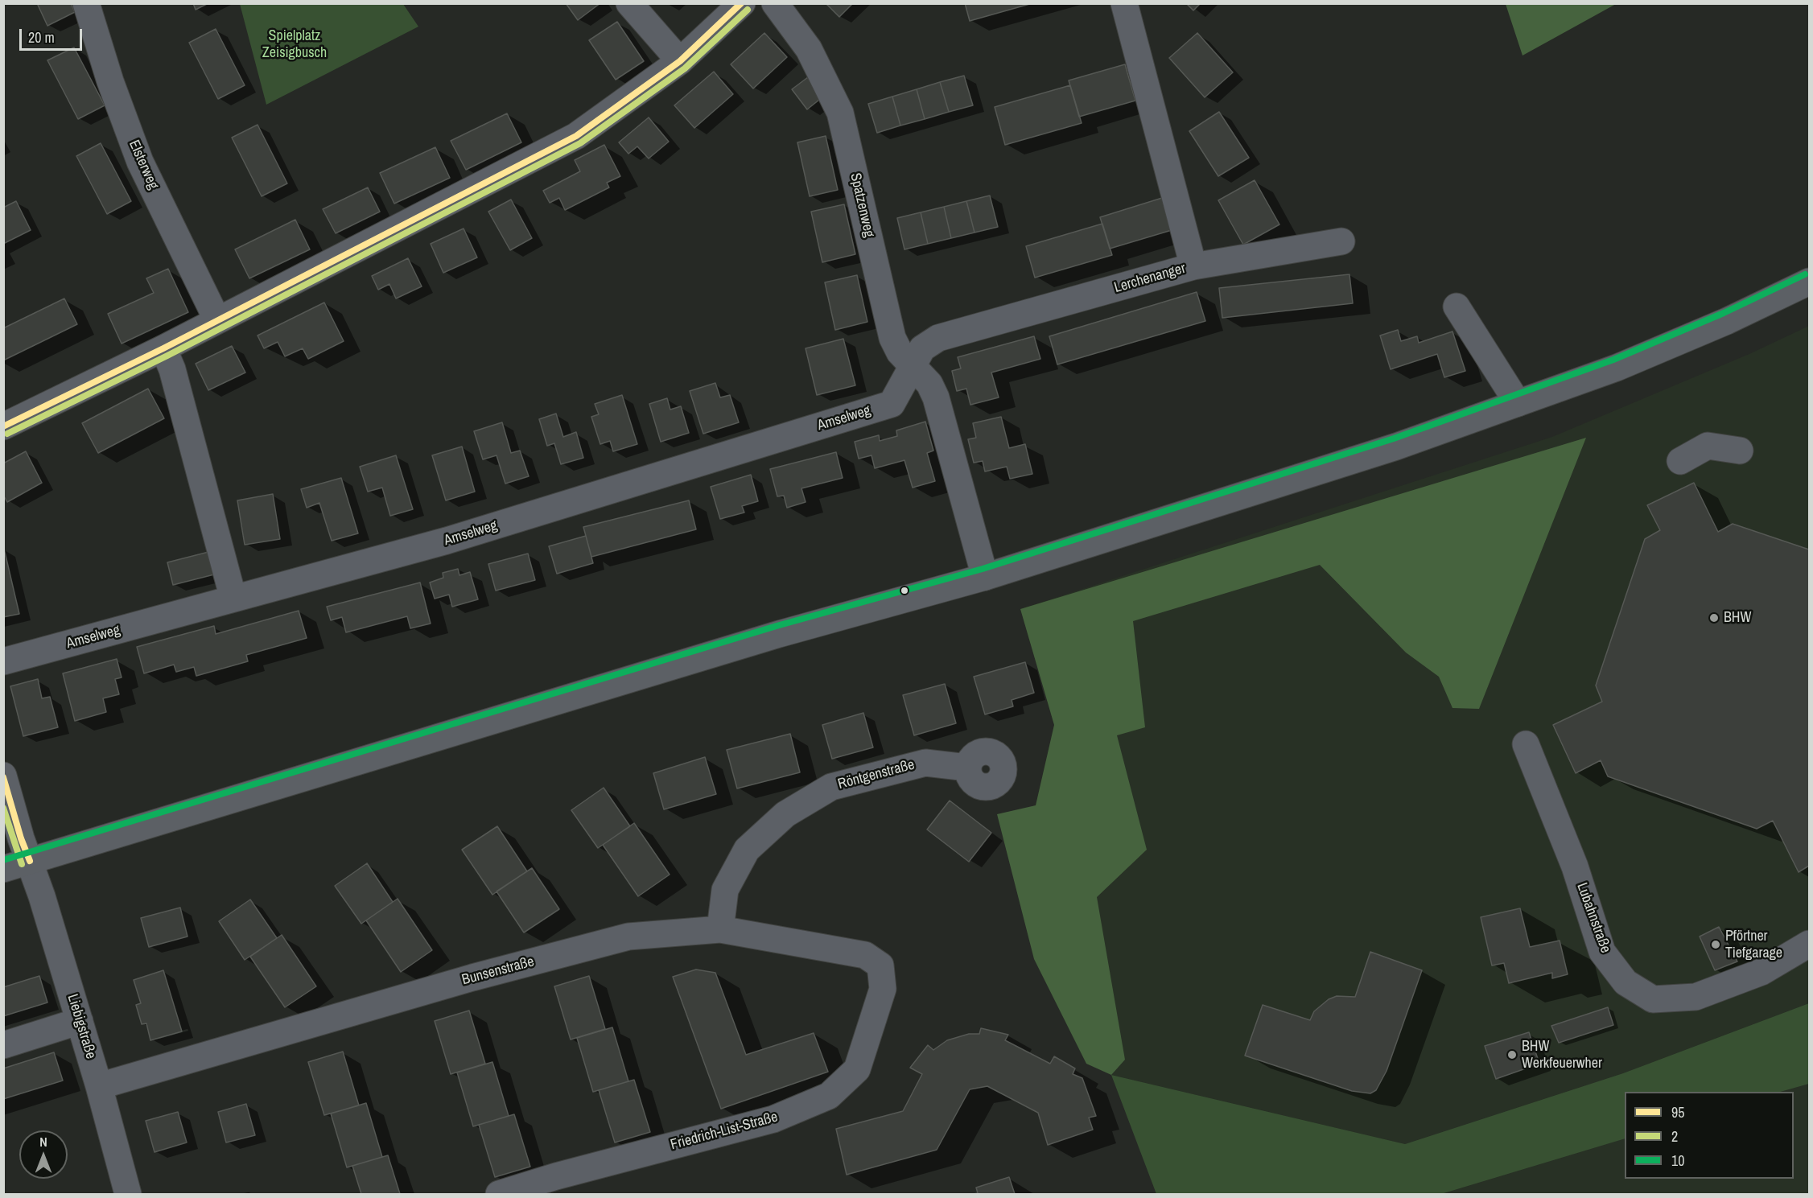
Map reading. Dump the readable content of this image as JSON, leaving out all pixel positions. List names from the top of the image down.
{
  "streets": {
    "street": [
      "Elsterweg",
      "Spatzenweg",
      "Lerchenanger",
      "Amselweg",
      "Röntgenstraße",
      "Lubahnstraße",
      "Bunsenstraße",
      "Liebigstraße",
      "Friedrich-List-Straße"
    ]
  },
  "crossings": [
    ["Spatzenweg", "Lerchenanger"],
    ["Spatzenweg", "Amselweg"],
    ["Lerchenanger", "Amselweg"],
    ["Röntgenstraße", "Bunsenstraße"],
    ["Bunsenstraße", "Liebigstraße"],
    ["Bunsenstraße", "Friedrich-List-Straße"]
  ],
  "parks": ["Spielplatz Zeisigbusch"],
  "places": ["BHW", "Pförtner Tiefgarage", "BHW Werkfeuerwher"],
  "lines": ["transit line 95", "transit line 2", "transit line 10"],
  "legend": ["95", "2", "10"],
  "scale_bar": "20 m",
  "north": "top"
}
